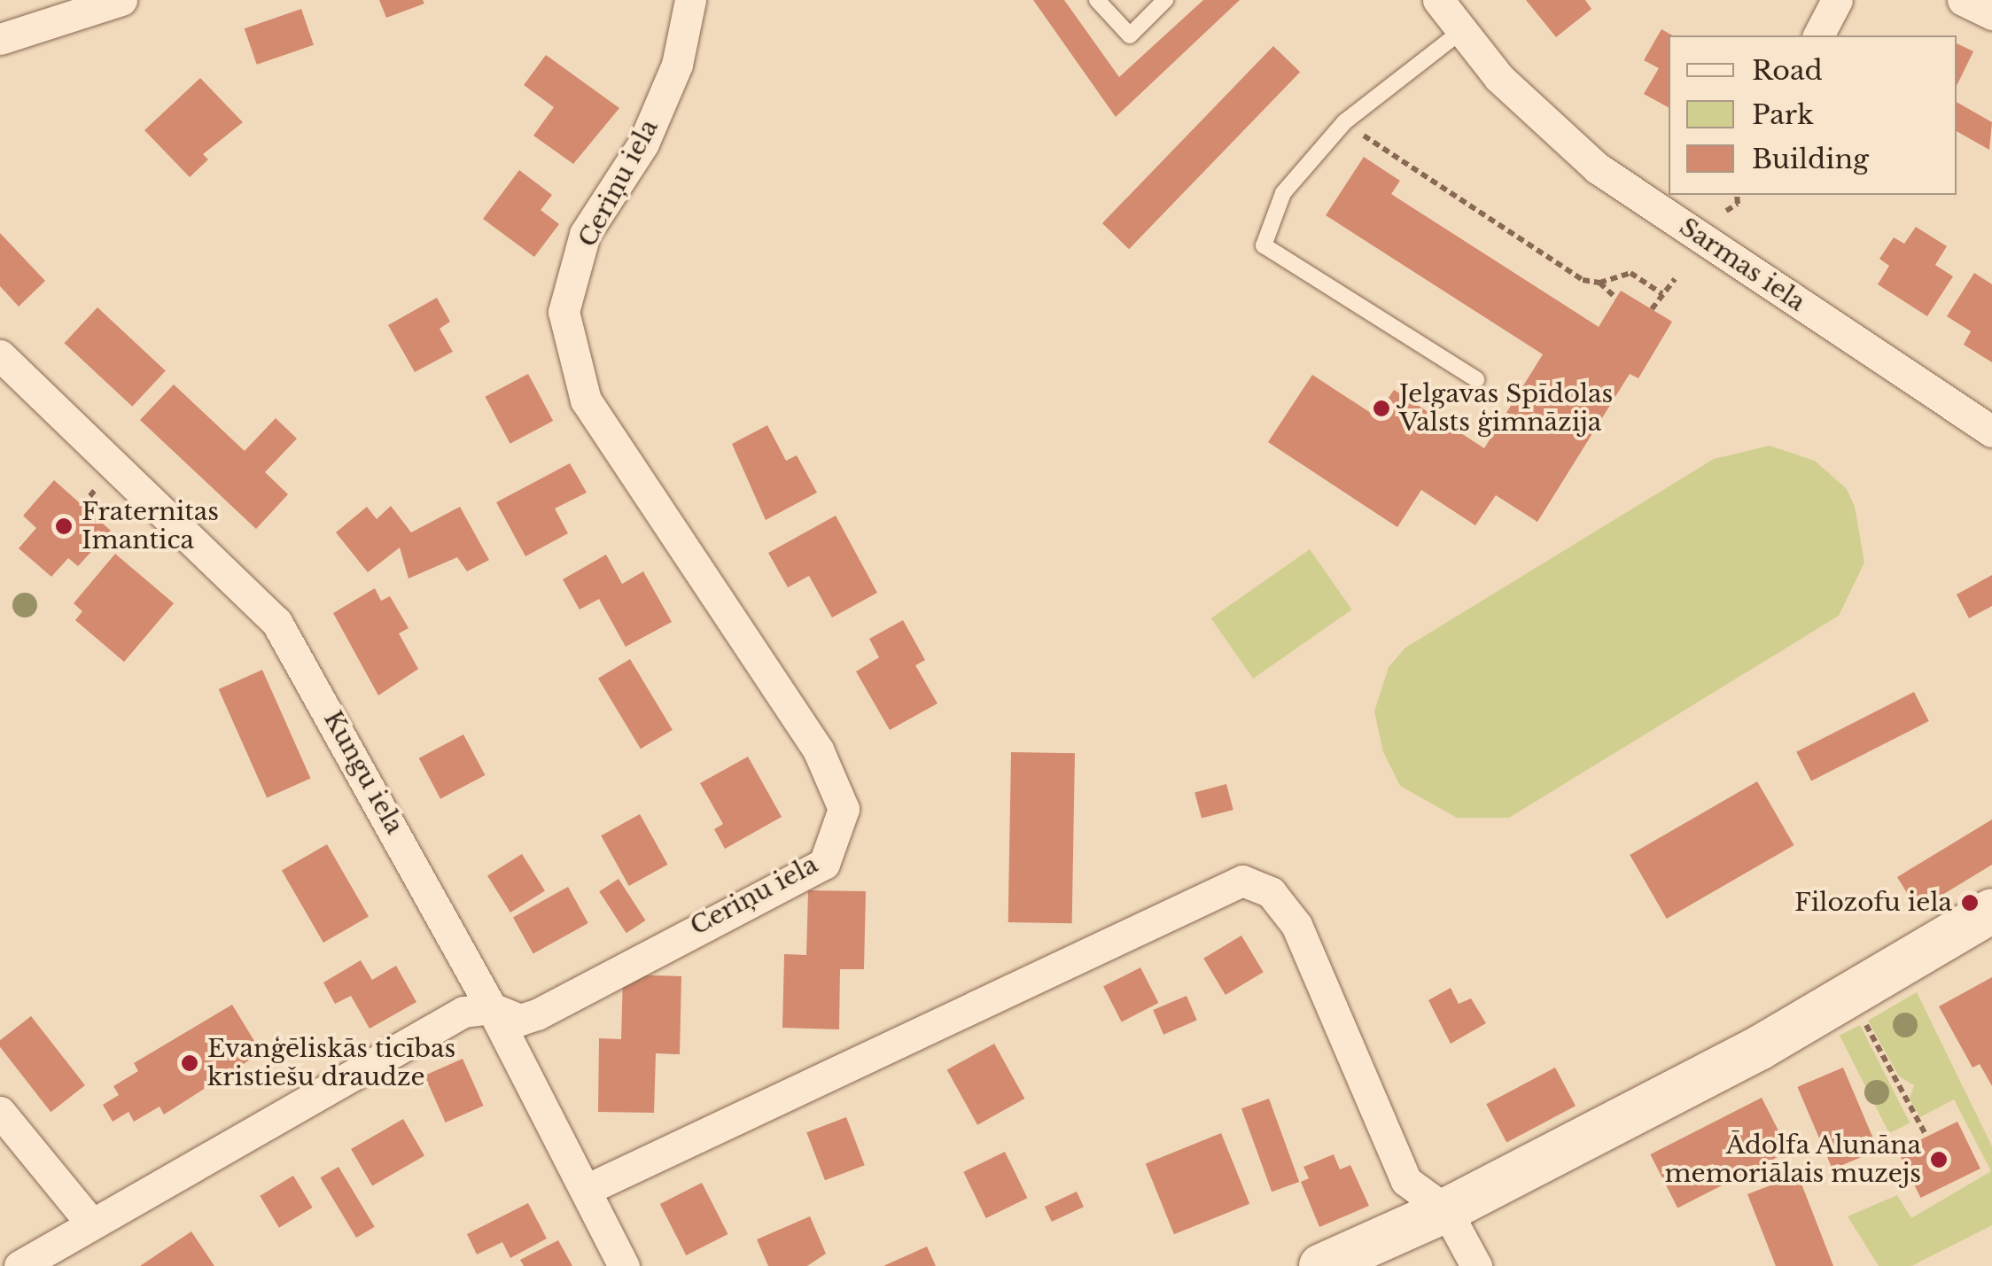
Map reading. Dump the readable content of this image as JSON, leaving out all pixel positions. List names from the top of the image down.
{
  "streets": {
    "street": ["Ceriņu iela", "Sarmas iela", "Kungu iela"]
  },
  "crossings": [
    ["Ceriņu iela", "Kungu iela"]
  ],
  "places": [
    "Jelgavas Spīdolas Valsts ģimnāzija",
    "Fraternitas Imantica",
    "Filozofu iela",
    "Evanģēliskās ticības kristiešu draudze",
    "Ādolfa Alunāna memoriālais muzejs"
  ],
  "legend": ["Road", "Park", "Building"]
}
